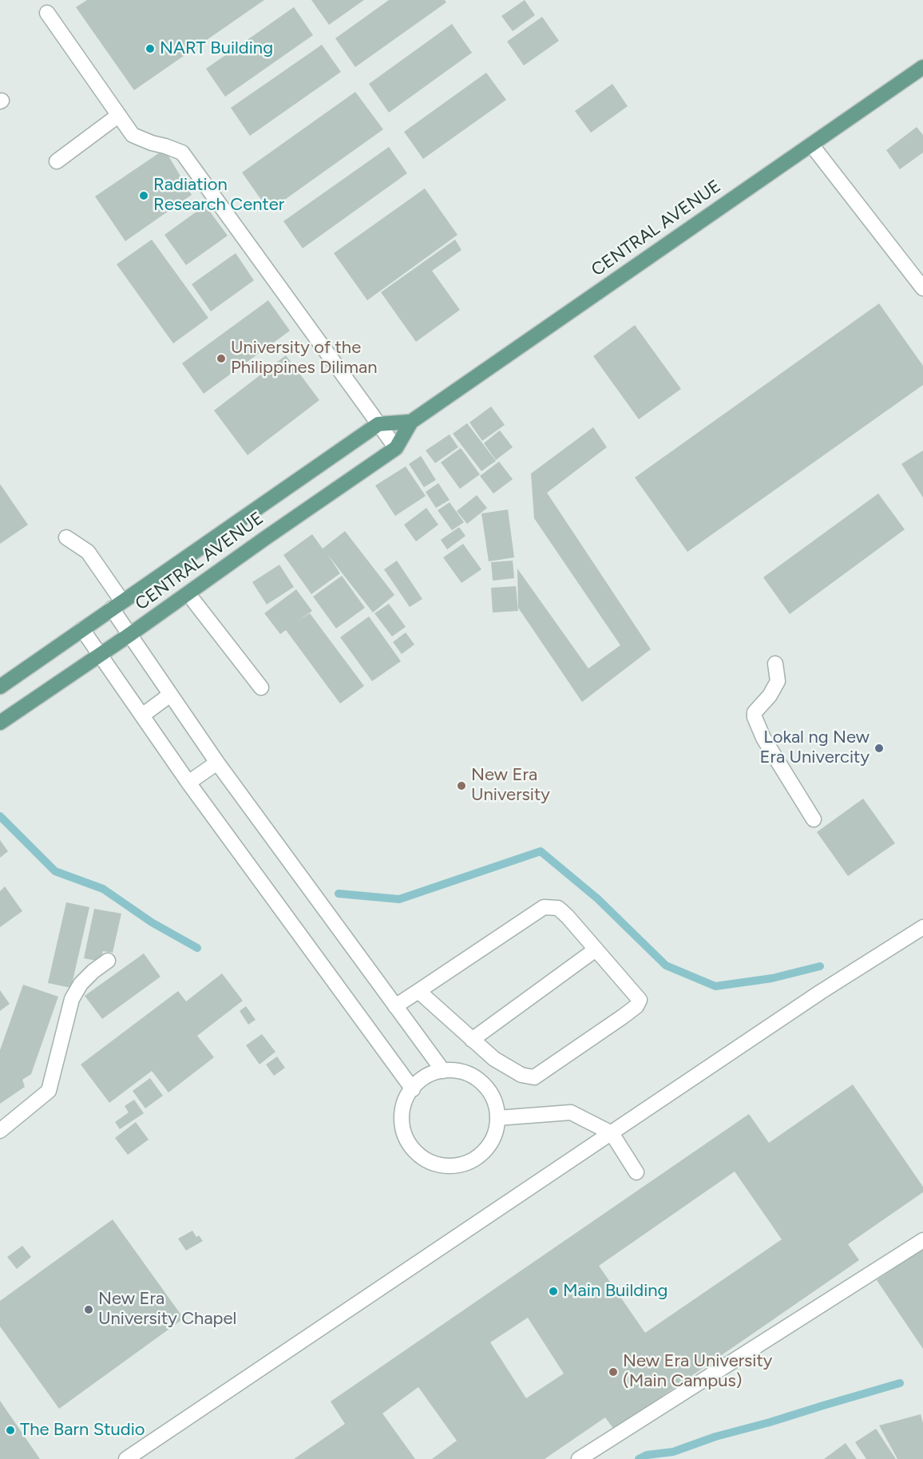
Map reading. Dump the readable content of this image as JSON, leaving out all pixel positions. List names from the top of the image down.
{
  "streets": {
    "main road": ["CENTRAL AVENUE"]
  },
  "places": [
    "NART Building",
    "Radiation Research Center",
    "University of the Philippines Diliman",
    "Lokal ng New Era Univercity",
    "New Era University",
    "Main Building",
    "New Era University Chapel",
    "New Era University (Main Campus)",
    "The Barn Studio"
  ]
}
